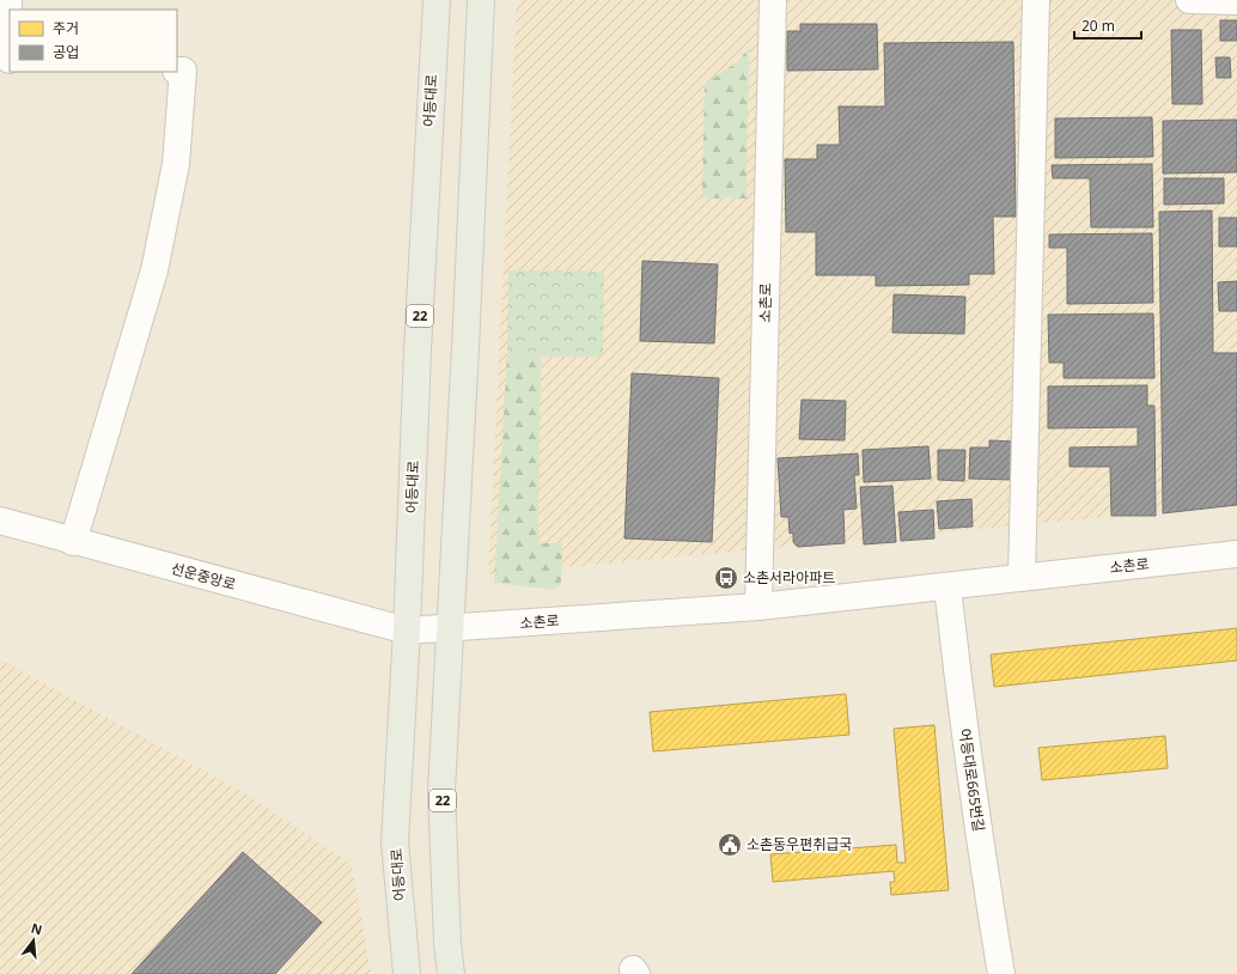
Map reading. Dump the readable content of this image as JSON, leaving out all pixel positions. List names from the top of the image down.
{
  "streets": {
    "main road": ["어등대로", "22"],
    "street": ["소촌로", "선운중앙로", "어등대로665번길"]
  },
  "crossings": [
    ["어등대로", "소촌로"],
    ["어등대로", "선운중앙로"],
    ["소촌로", "22"],
    ["소촌로", "선운중앙로"],
    ["소촌로", "어등대로665번길"]
  ],
  "places": {
    "bus stop": ["소촌서라아파트"],
    "public building": ["소촌동우편취급국"]
  },
  "legend": ["주거", "공업"],
  "scale_bar": "20 m",
  "north": "top"
}
